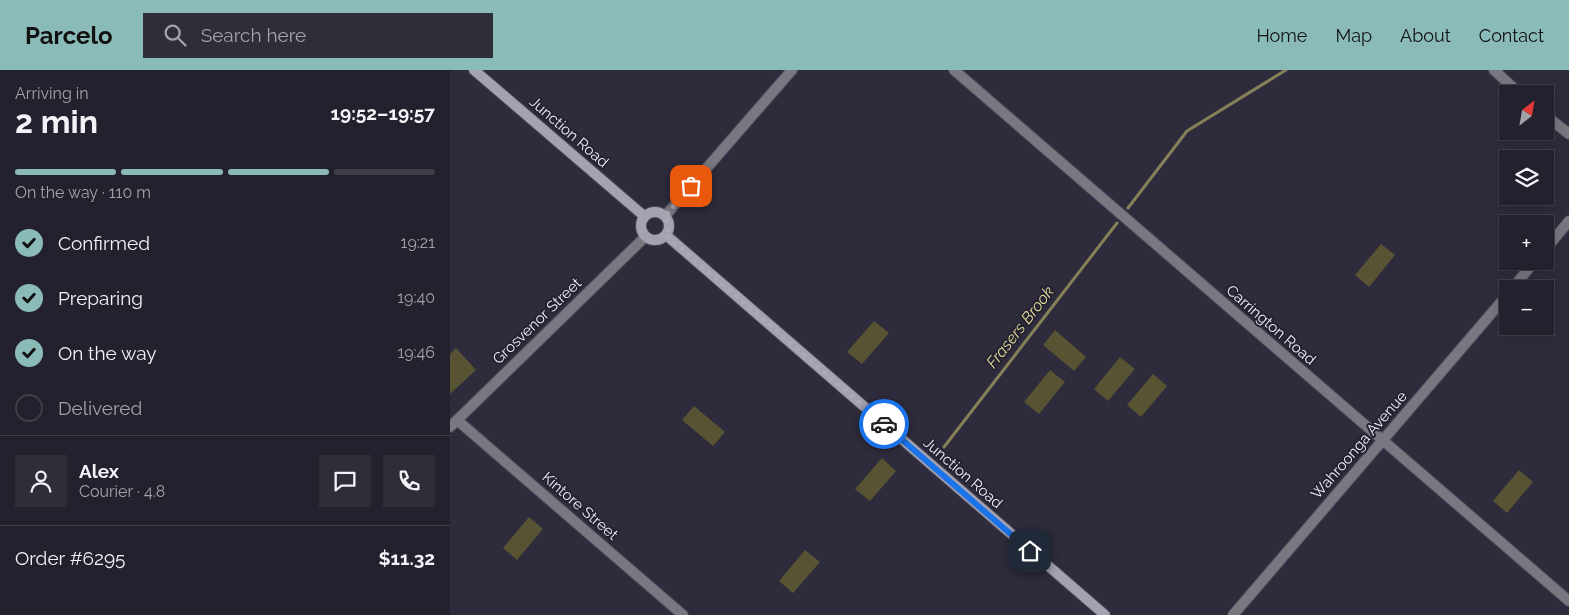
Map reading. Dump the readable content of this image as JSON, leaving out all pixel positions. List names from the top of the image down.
{
  "streets": {
    "main road": ["Junction Road"],
    "street": [
      "Grosvenor Street",
      "Carrington Road",
      "Wahroonga Avenue",
      "Kintore Street"
    ]
  },
  "crossings": [
    ["Junction Road", "Grosvenor Street"],
    ["Grosvenor Street", "Kintore Street"],
    ["Carrington Road", "Wahroonga Avenue"]
  ],
  "water": ["Frasers Brook"],
  "north": "top right",
  "page": {
    "header": "Parcelo",
    "search": "Search here",
    "nav": [
      "Home",
      "Map",
      "About",
      "Contact"
    ],
    "heading": ["2 min", "Arriving in", "19:52–19:57"],
    "panel": [
      "Alex",
      "Courier · 4.8",
      "Order #6295",
      "$11.32"
    ],
    "map_buttons": ["+", "−"],
    "bar": "On the way · 110 m",
    "list": [
      ["Confirmed", "19:21"],
      ["Preparing", "19:40"],
      ["On the way", "19:46"],
      "Delivered"
    ]
  }
}
